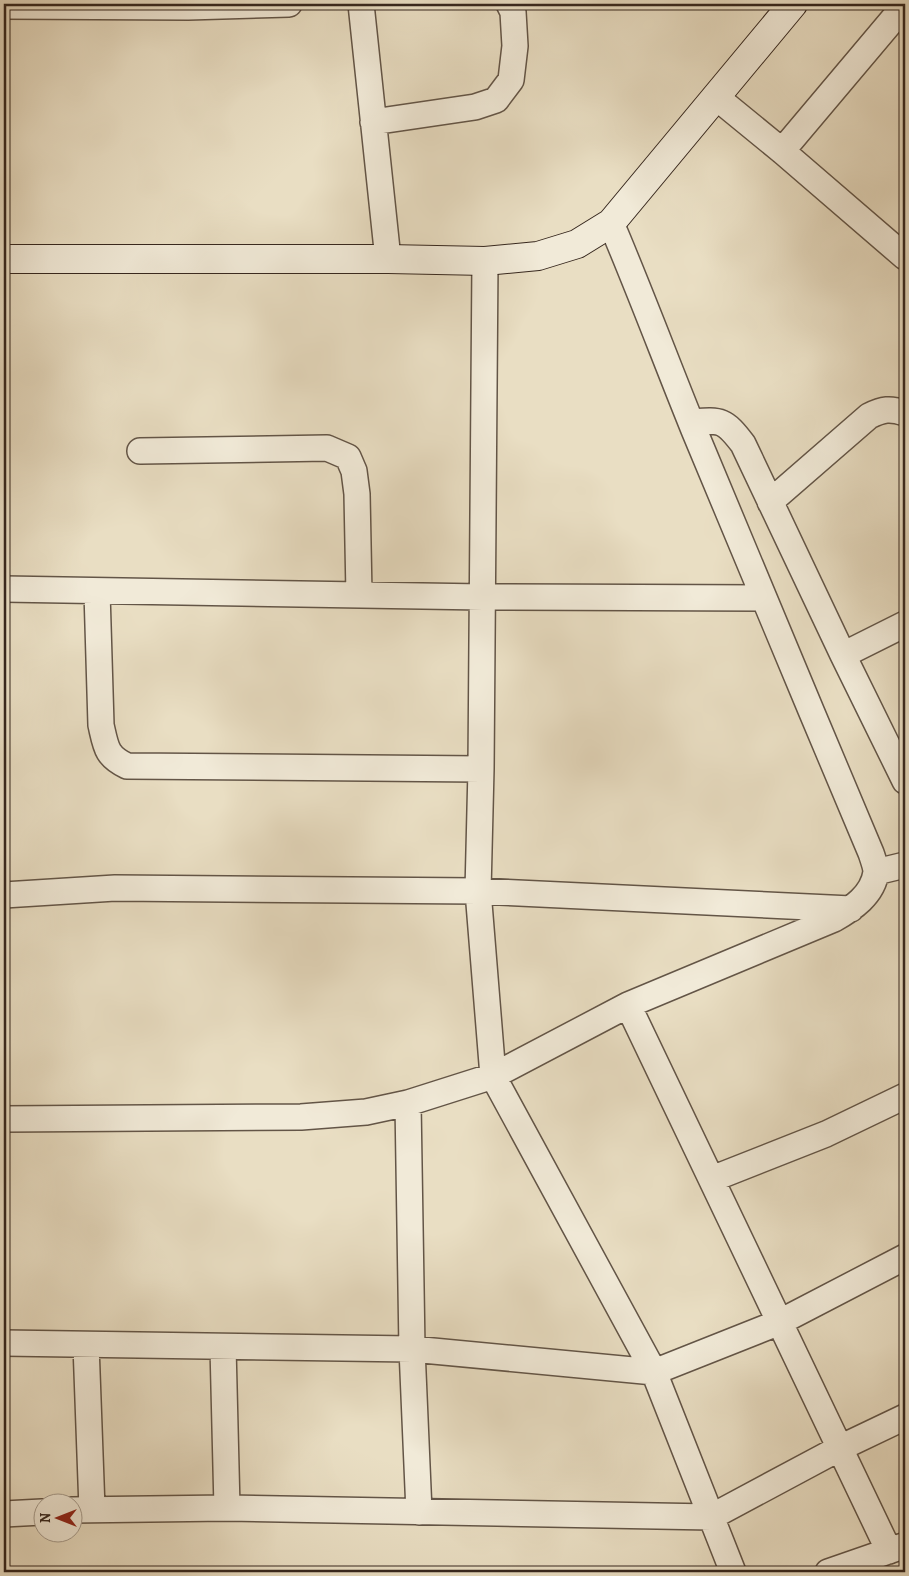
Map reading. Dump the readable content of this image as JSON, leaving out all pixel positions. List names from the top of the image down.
{
  "north": "left"
}
